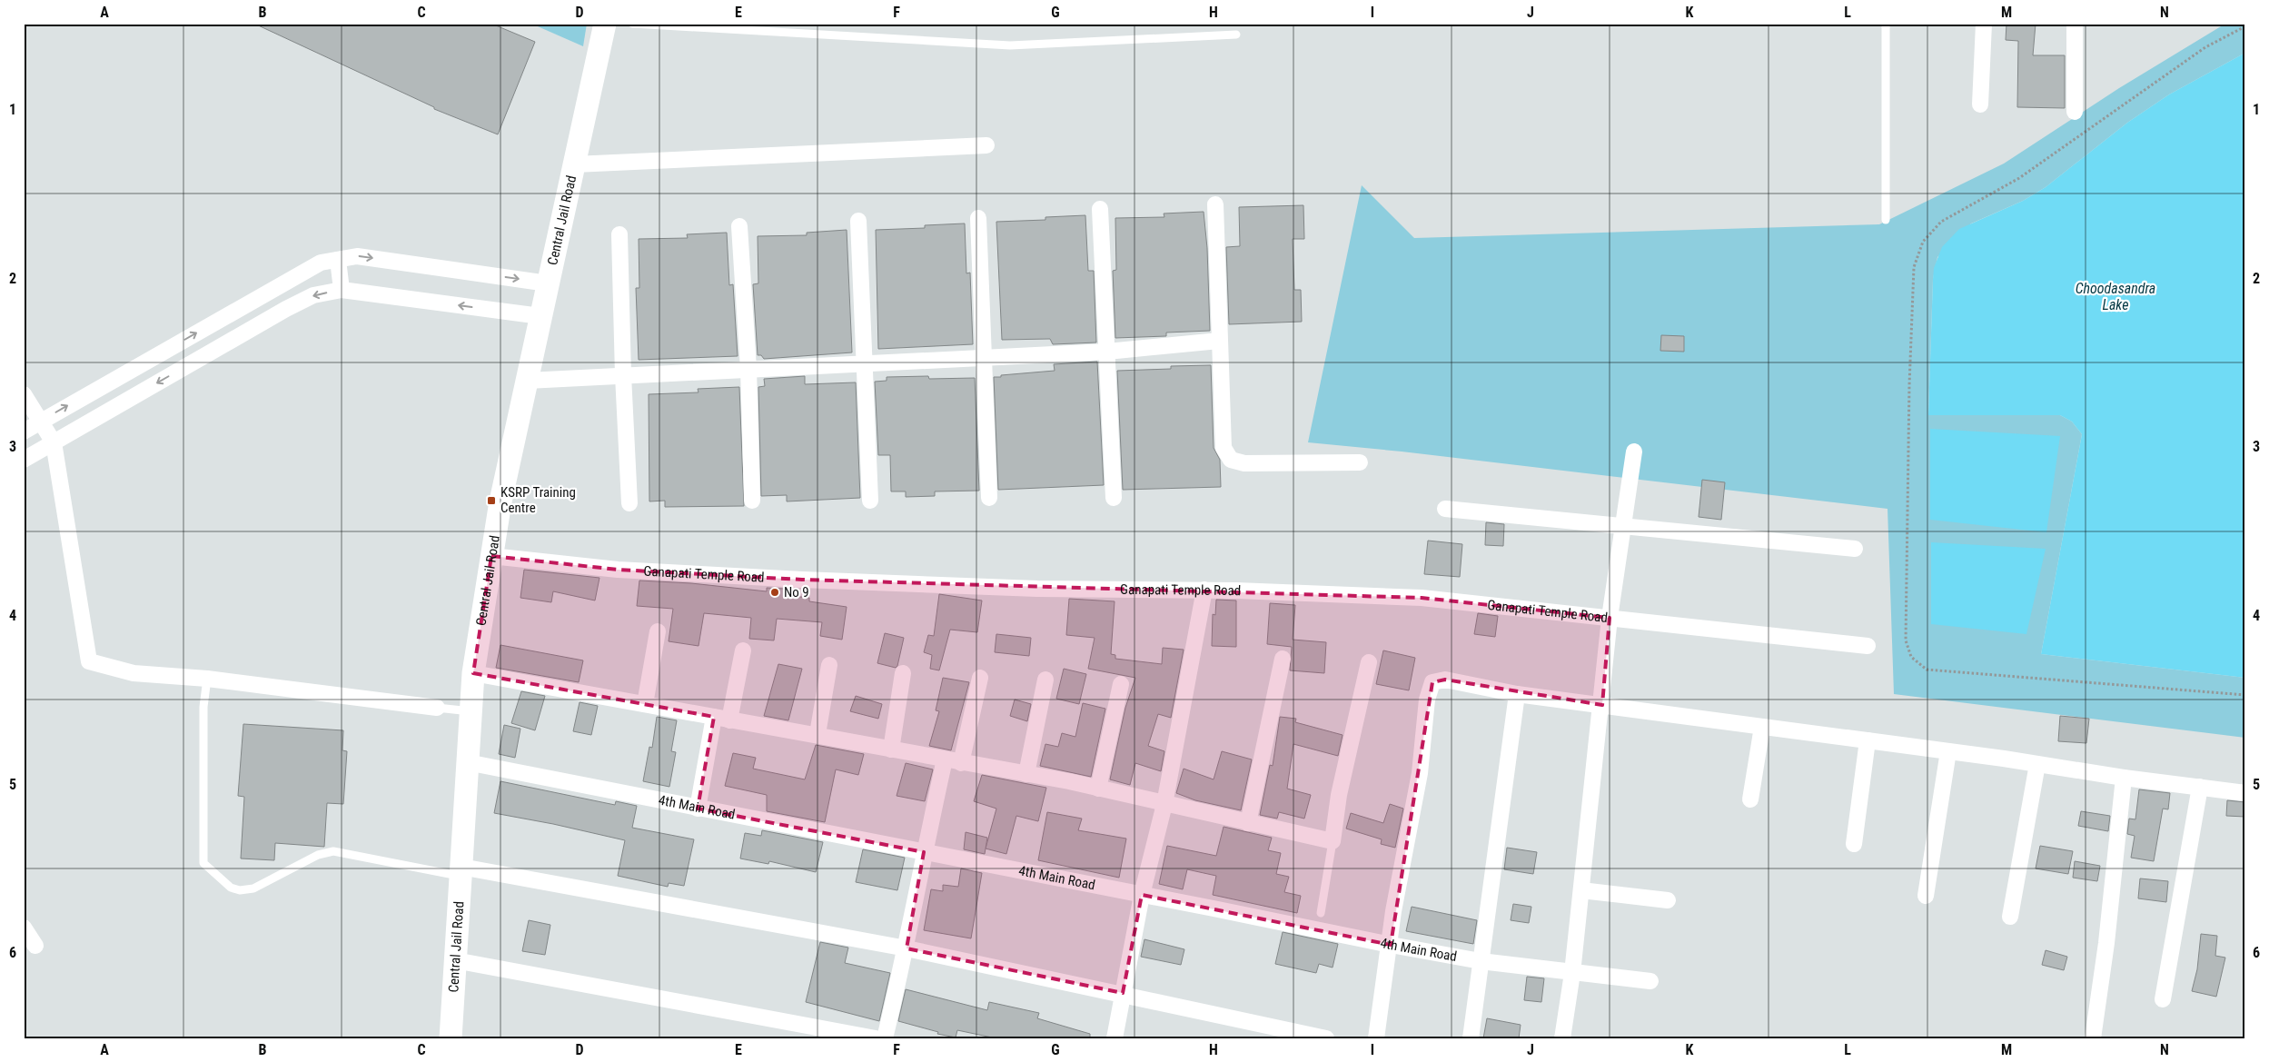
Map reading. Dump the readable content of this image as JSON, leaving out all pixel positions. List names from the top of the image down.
{
  "streets": {
    "main road": ["Central Jail Road"],
    "street": ["Ganapati Temple Road", "4th Main Road"]
  },
  "crossings": [
    ["Central Jail Road", "Ganapati Temple Road"],
    ["Central Jail Road", "4th Main Road"]
  ],
  "water": ["Choodasandra Lake"],
  "places": {
    "transit": ["KSRP Training Centre"],
    "other": ["No 9"]
  },
  "grid": {
    "columns": [
      "A",
      "B",
      "C",
      "D",
      "E",
      "F",
      "G",
      "H",
      "I",
      "J",
      "K",
      "L",
      "M",
      "N"
    ],
    "rows": [
      "1",
      "2",
      "3",
      "4",
      "5",
      "6"
    ]
  }
}
